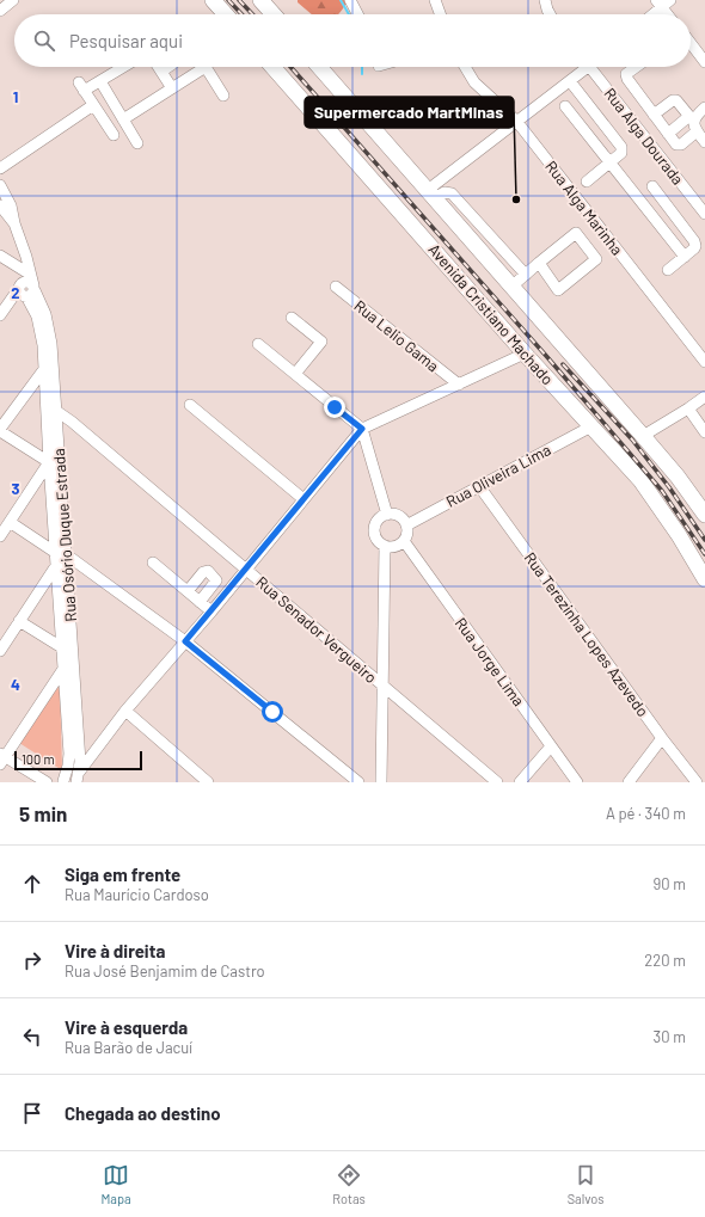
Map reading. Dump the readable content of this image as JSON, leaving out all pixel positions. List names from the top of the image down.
{
  "streets": {
    "highway": ["Avenida Cristiano Machado"],
    "street": [
      "Rua Alga Dourada",
      "Rua Alga Marinha",
      "Rua Lelio Gama",
      "Rua Oliveira Lima",
      "Rua Osório Duque Estrada",
      "Rua Senador Vergueiro",
      "Rua Terezinha Lopes Azevedo",
      "Rua Jorge Lima"
    ]
  },
  "crossings": [
    ["Avenida Cristiano Machado", "Rua Oliveira Lima"],
    ["Rua Oliveira Lima", "Rua Terezinha Lopes Azevedo"],
    ["Rua Oliveira Lima", "Rua Jorge Lima"],
    ["Rua Osório Duque Estrada", "Rua Senador Vergueiro"]
  ],
  "places": ["Supermercado MartMinas"],
  "scale_bar": "100 m",
  "page": {
    "search": "Pesquisar aqui",
    "scale": "100 m",
    "heading": ["5 min", "A pé · 340 m"],
    "list": [
      ["Siga em frente", "Rua Maurício Cardoso", "90 m"],
      ["Vire à direita", "Rua José Benjamim de Castro", "220 m"],
      ["Vire à esquerda", "Rua Barão de Jacuí", "30 m"],
      "Chegada ao destino"
    ],
    "nav": ["Mapa", "Rotas", "Salvos"]
  },
  "grid": {
    "rows": [
      "1",
      "2",
      "3",
      "4"
    ]
  }
}
